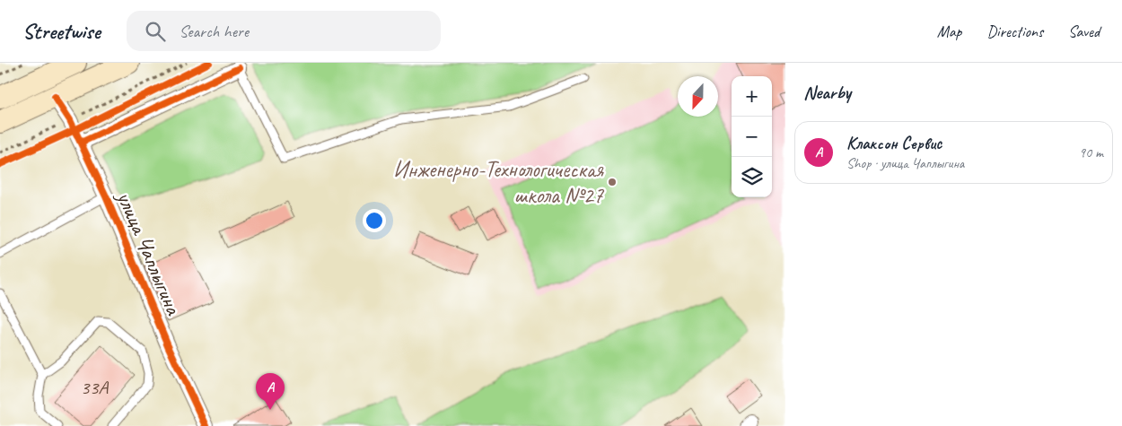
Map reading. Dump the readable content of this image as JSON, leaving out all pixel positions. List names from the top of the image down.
{
  "streets": {
    "street": ["улица Чаплыгина"]
  },
  "places": ["Инженерно-Технологическая школа №27"],
  "house_numbers": ["33А"],
  "north": "bottom",
  "page": {
    "header": "Streetwise",
    "search": "Search here",
    "nav": ["Map", "Directions", "Saved"],
    "heading": "Nearby",
    "map_buttons": ["+", "−"],
    "list": [
      {
        "mark": "A",
        "name": "Клаксон Сервис",
        "note": "Shop · улица Чаплыгина",
        "value": "90 m"
      }
    ],
    "pins": "A"
  }
}
